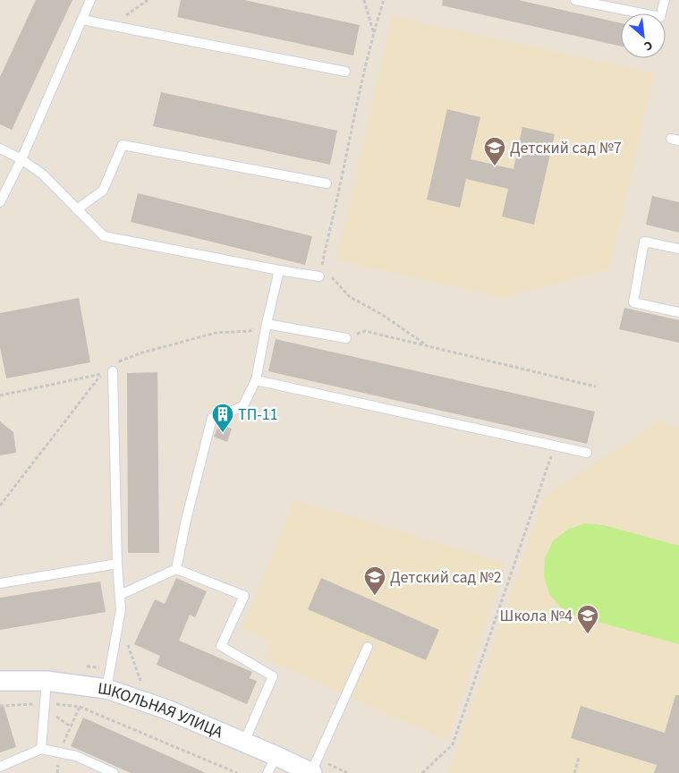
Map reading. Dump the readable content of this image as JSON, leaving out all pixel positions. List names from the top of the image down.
{
  "streets": {
    "street": ["ШКОЛЬНАЯ УЛИЦА"]
  },
  "places": {
    "school or university": ["Детский сад №7", "Детский сад №2", "Школа №4"],
    "building": ["ТП-11"]
  },
  "north": "bottom right"
}
